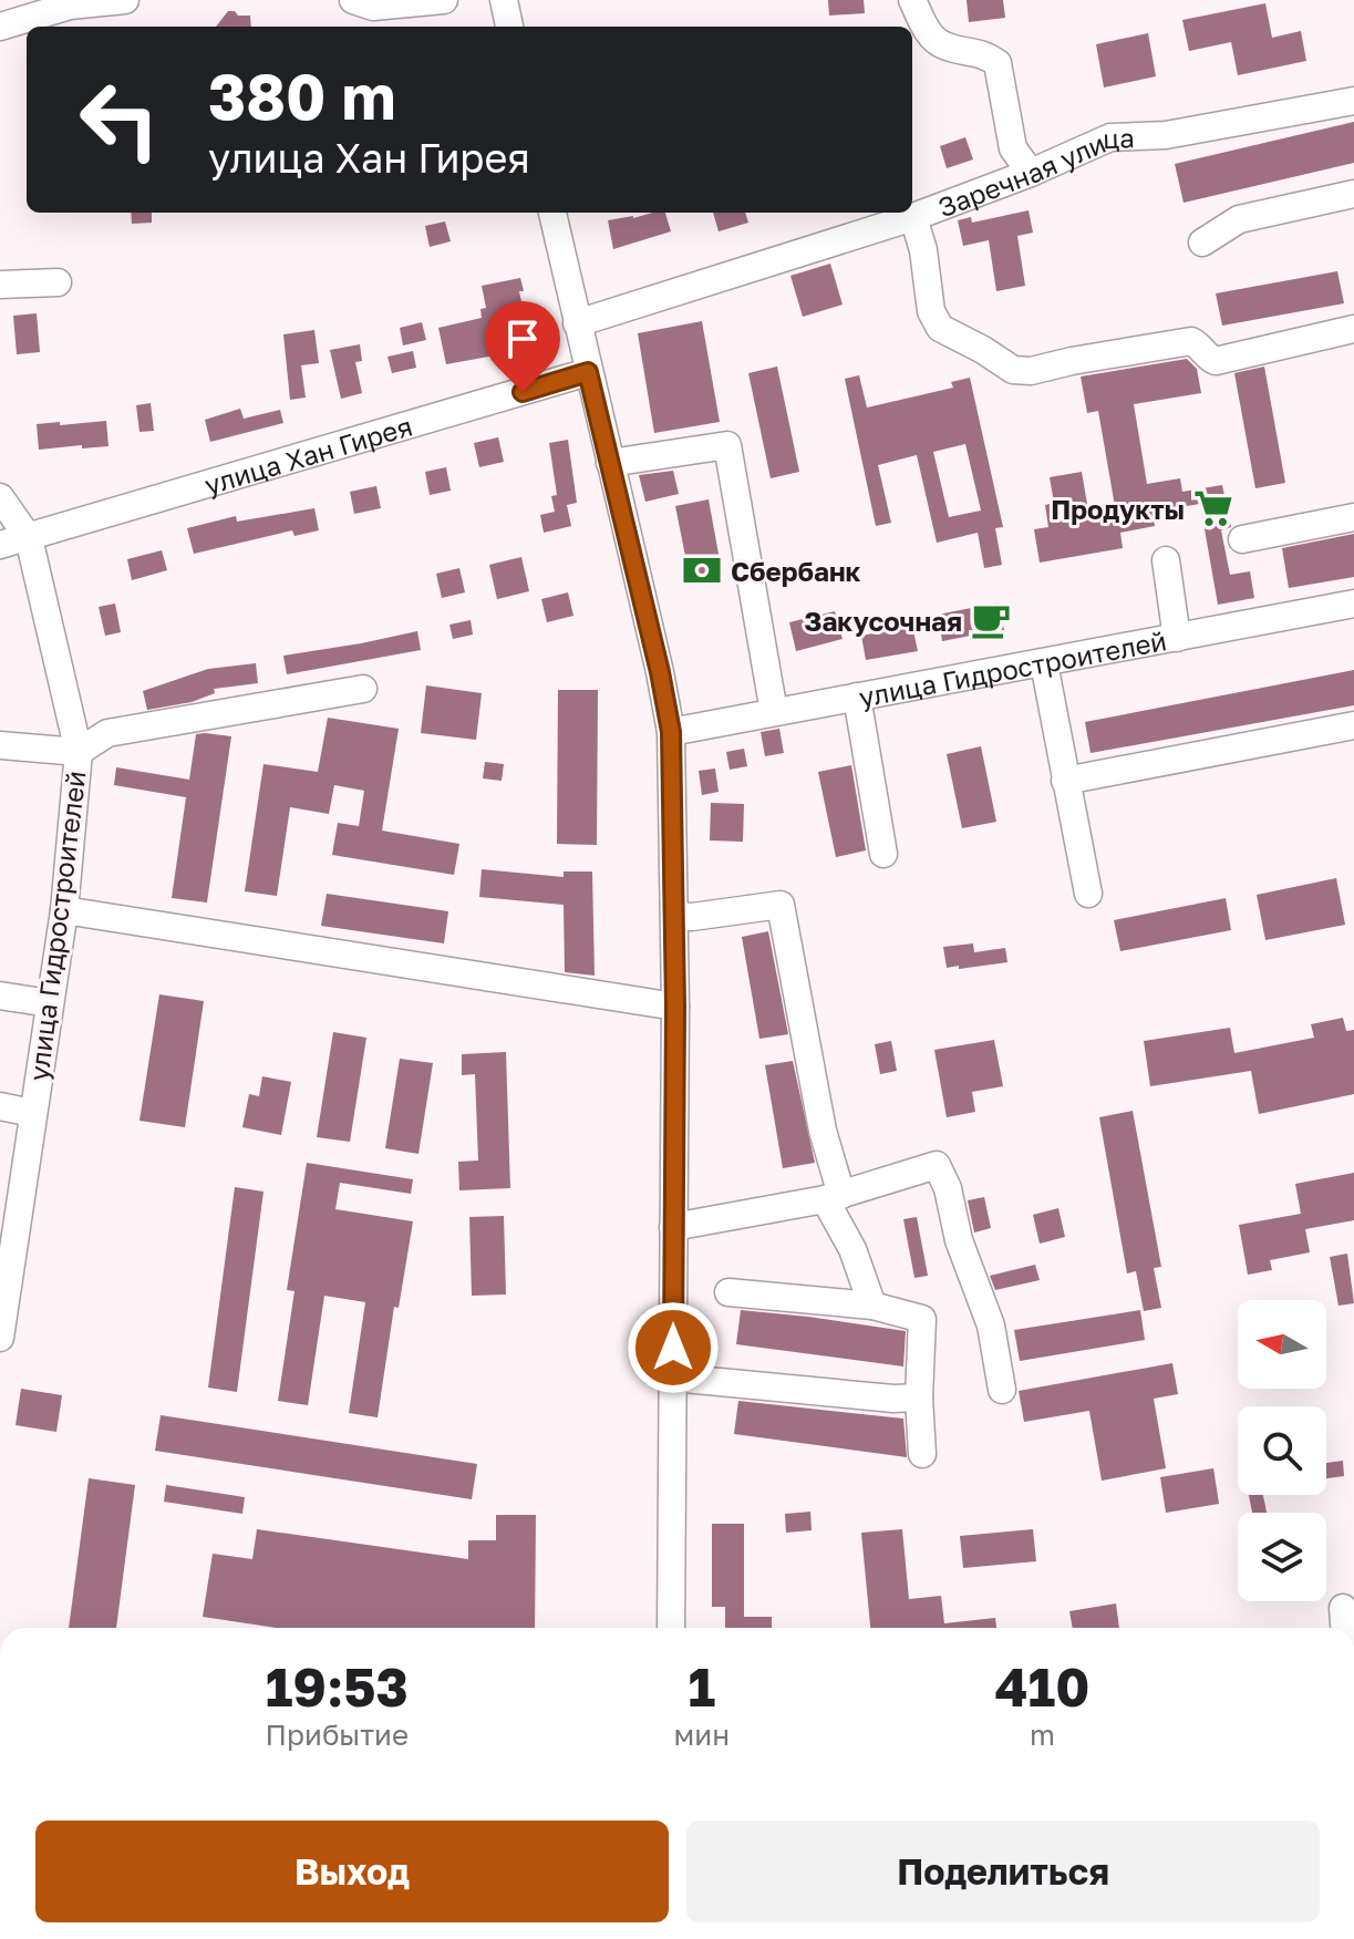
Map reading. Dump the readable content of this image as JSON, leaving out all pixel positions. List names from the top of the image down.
{
  "streets": {
    "street": ["Заречная улица", "улица Хан Гирея", "улица Гидростроителей"]
  },
  "places": {
    "supermarket": ["Продукты"],
    "bank": ["Сбербанк"],
    "cafe": ["Закусочная"]
  },
  "north": "left",
  "page": {
    "turn": ["380 m", "улица Хан Гирея"],
    "eta": [
      "19:53",
      "Прибытие",
      "1",
      "мин",
      "410",
      "m"
    ],
    "buttons": ["Выход", "Поделиться"]
  }
}
